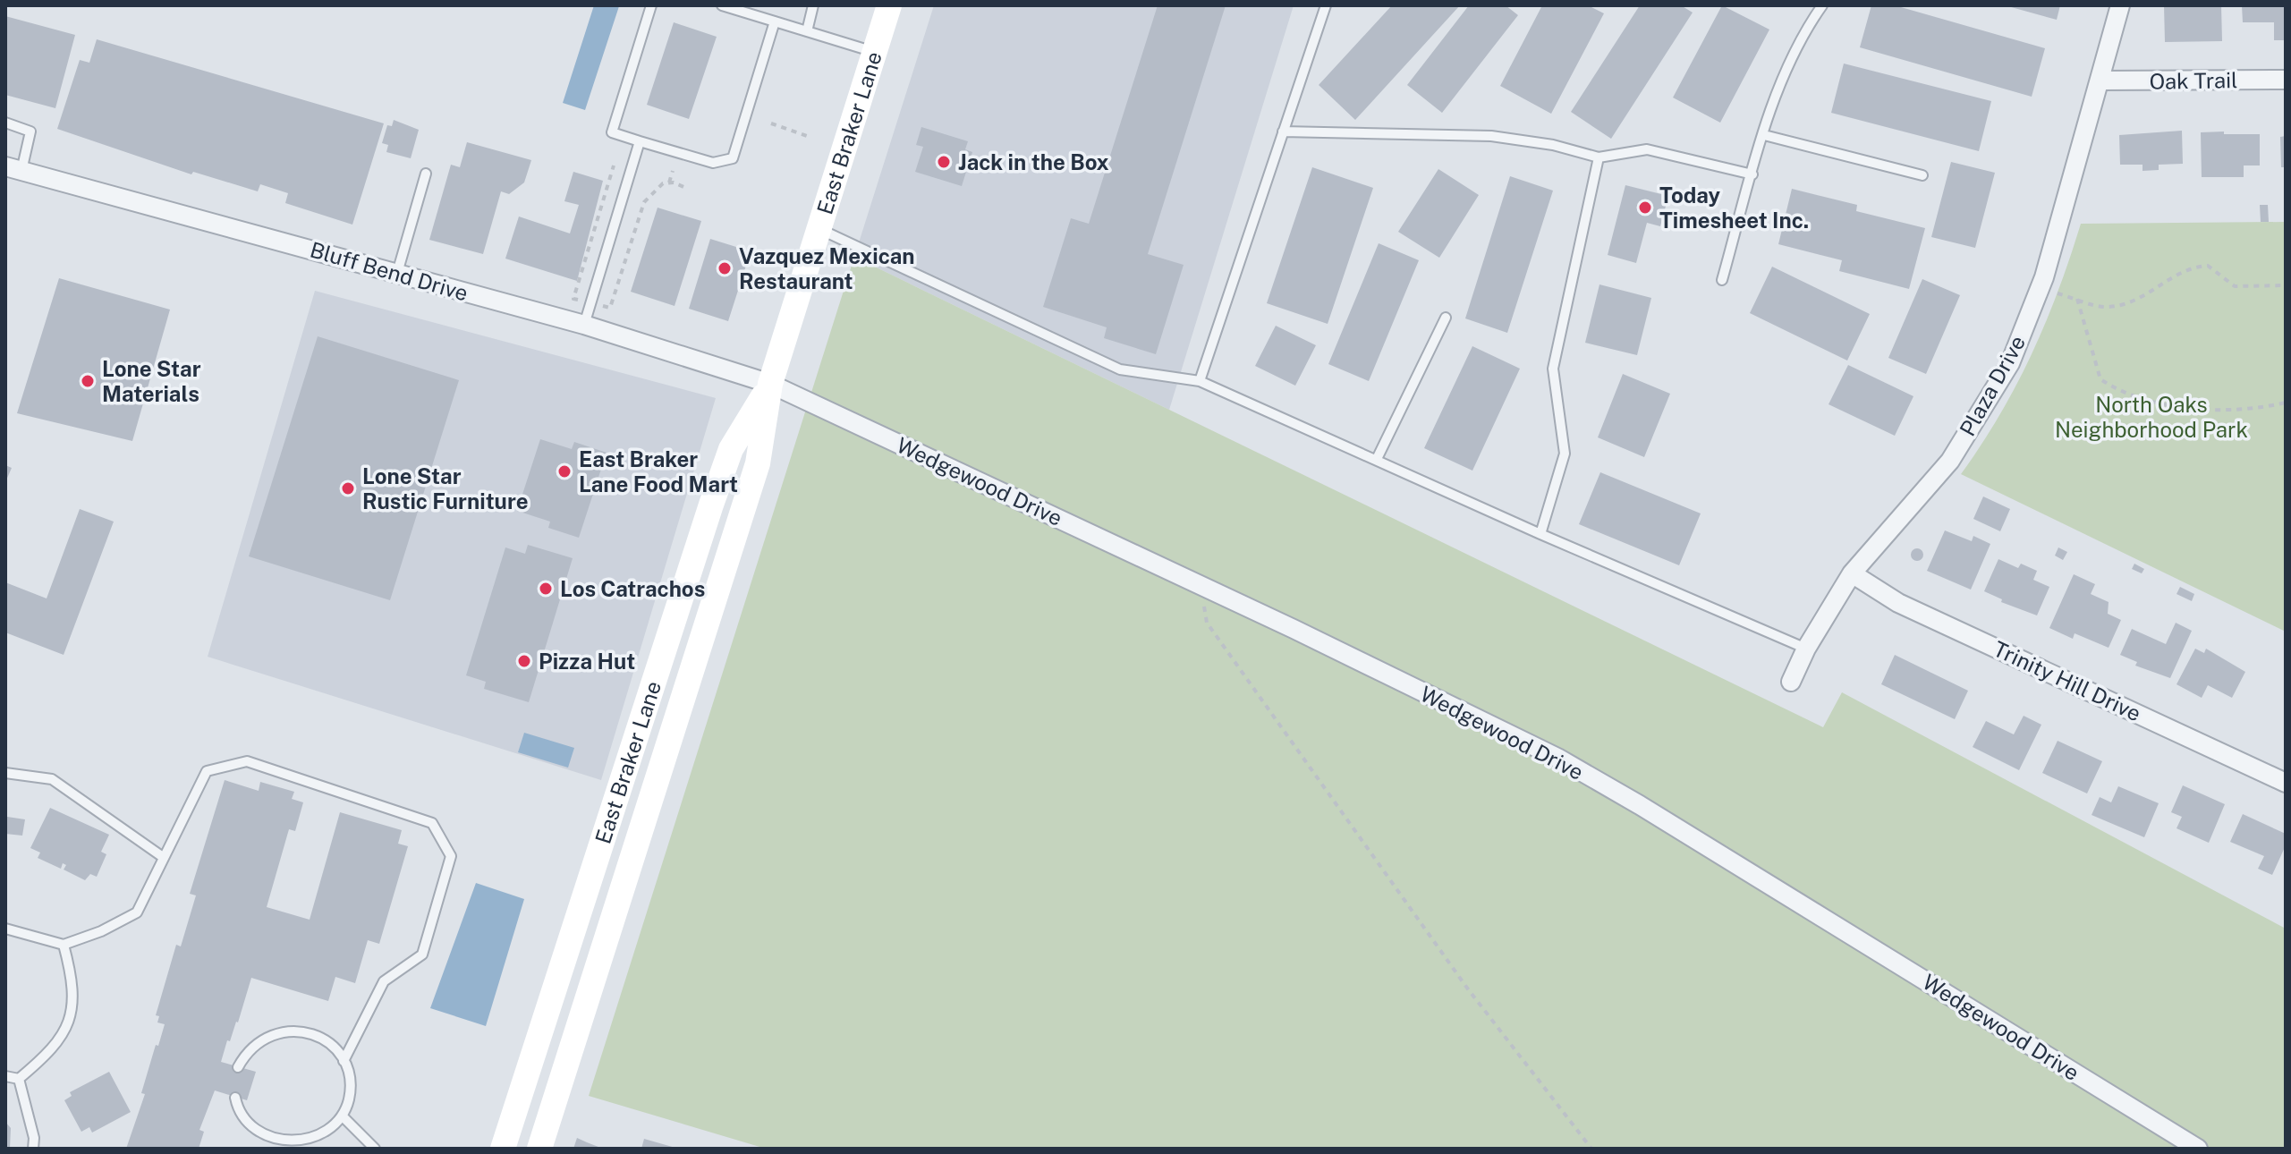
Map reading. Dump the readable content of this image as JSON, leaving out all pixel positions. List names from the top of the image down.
{
  "streets": {
    "main road": ["East Braker Lane"],
    "street": [
      "Oak Trail",
      "Bluff Bend Drive",
      "Plaza Drive",
      "Wedgewood Drive",
      "Trinity Hill Drive"
    ]
  },
  "crossings": [
    ["Oak Trail", "Plaza Drive"],
    ["East Braker Lane", "Bluff Bend Drive"],
    ["East Braker Lane", "Wedgewood Drive"],
    ["Bluff Bend Drive", "Wedgewood Drive"],
    ["Plaza Drive", "Trinity Hill Drive"]
  ],
  "parks": ["North Oaks Neighborhood Park"],
  "places": [
    "Jack in the Box",
    "Today Timesheet Inc.",
    "Vazquez Mexican Restaurant",
    "Lone Star Materials",
    "East Braker Lane Food Mart",
    "Lone Star Rustic Furniture",
    "Los Catrachos",
    "Pizza Hut"
  ]
}
